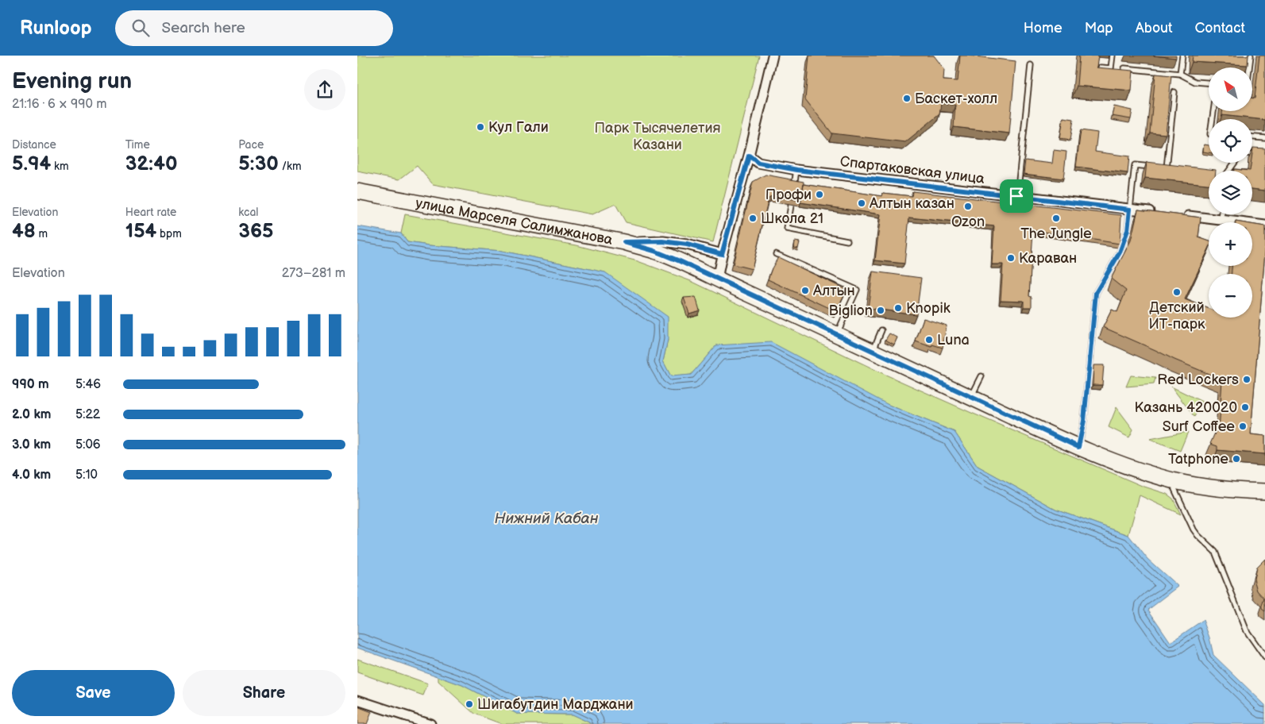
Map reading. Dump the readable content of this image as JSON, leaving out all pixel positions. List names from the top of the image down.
{
  "streets": {
    "main road": ["улица Марселя Салимжанова"],
    "street": ["Спартаковская улица"]
  },
  "water": ["Нижний Кабан"],
  "parks": ["Парк Тысячелетия Казани"],
  "places": [
    "Баскет-холл",
    "Кул Гали",
    "Профи",
    "Алтын казан",
    "Ozon",
    "Школа 21",
    "The Jungle",
    "Караван",
    "Алтын",
    "Детский ИТ-парк",
    "Knopik",
    "Biglion",
    "Luna",
    "Red Lockers",
    "Казань 420020",
    "Surf Coffee",
    "Tatphone",
    "Шигабутдин Марджани"
  ],
  "north": "top left",
  "page": {
    "header": "Runloop",
    "search": "Search here",
    "nav": [
      "Home",
      "Map",
      "About",
      "Contact"
    ],
    "heading": ["Evening run", "21:16 · 6 × 990 m"],
    "map_buttons": ["+", "−"],
    "stats": [
      ["Distance", "5.94 km"],
      ["Time", "32:40"],
      ["Pace", "5:30 /km"],
      ["Elevation", "48 m"],
      ["Heart rate", "154 bpm"],
      ["kcal", "365"]
    ],
    "chart": ["Elevation", "273–281 m"],
    "list": [
      {
        "name": "990 m",
        "note": "5:46"
      },
      {
        "name": "2.0 km",
        "note": "5:22"
      },
      {
        "name": "3.0 km",
        "note": "5:06"
      },
      {
        "name": "4.0 km",
        "note": "5:10"
      }
    ],
    "buttons": ["Save", "Share"]
  }
}
